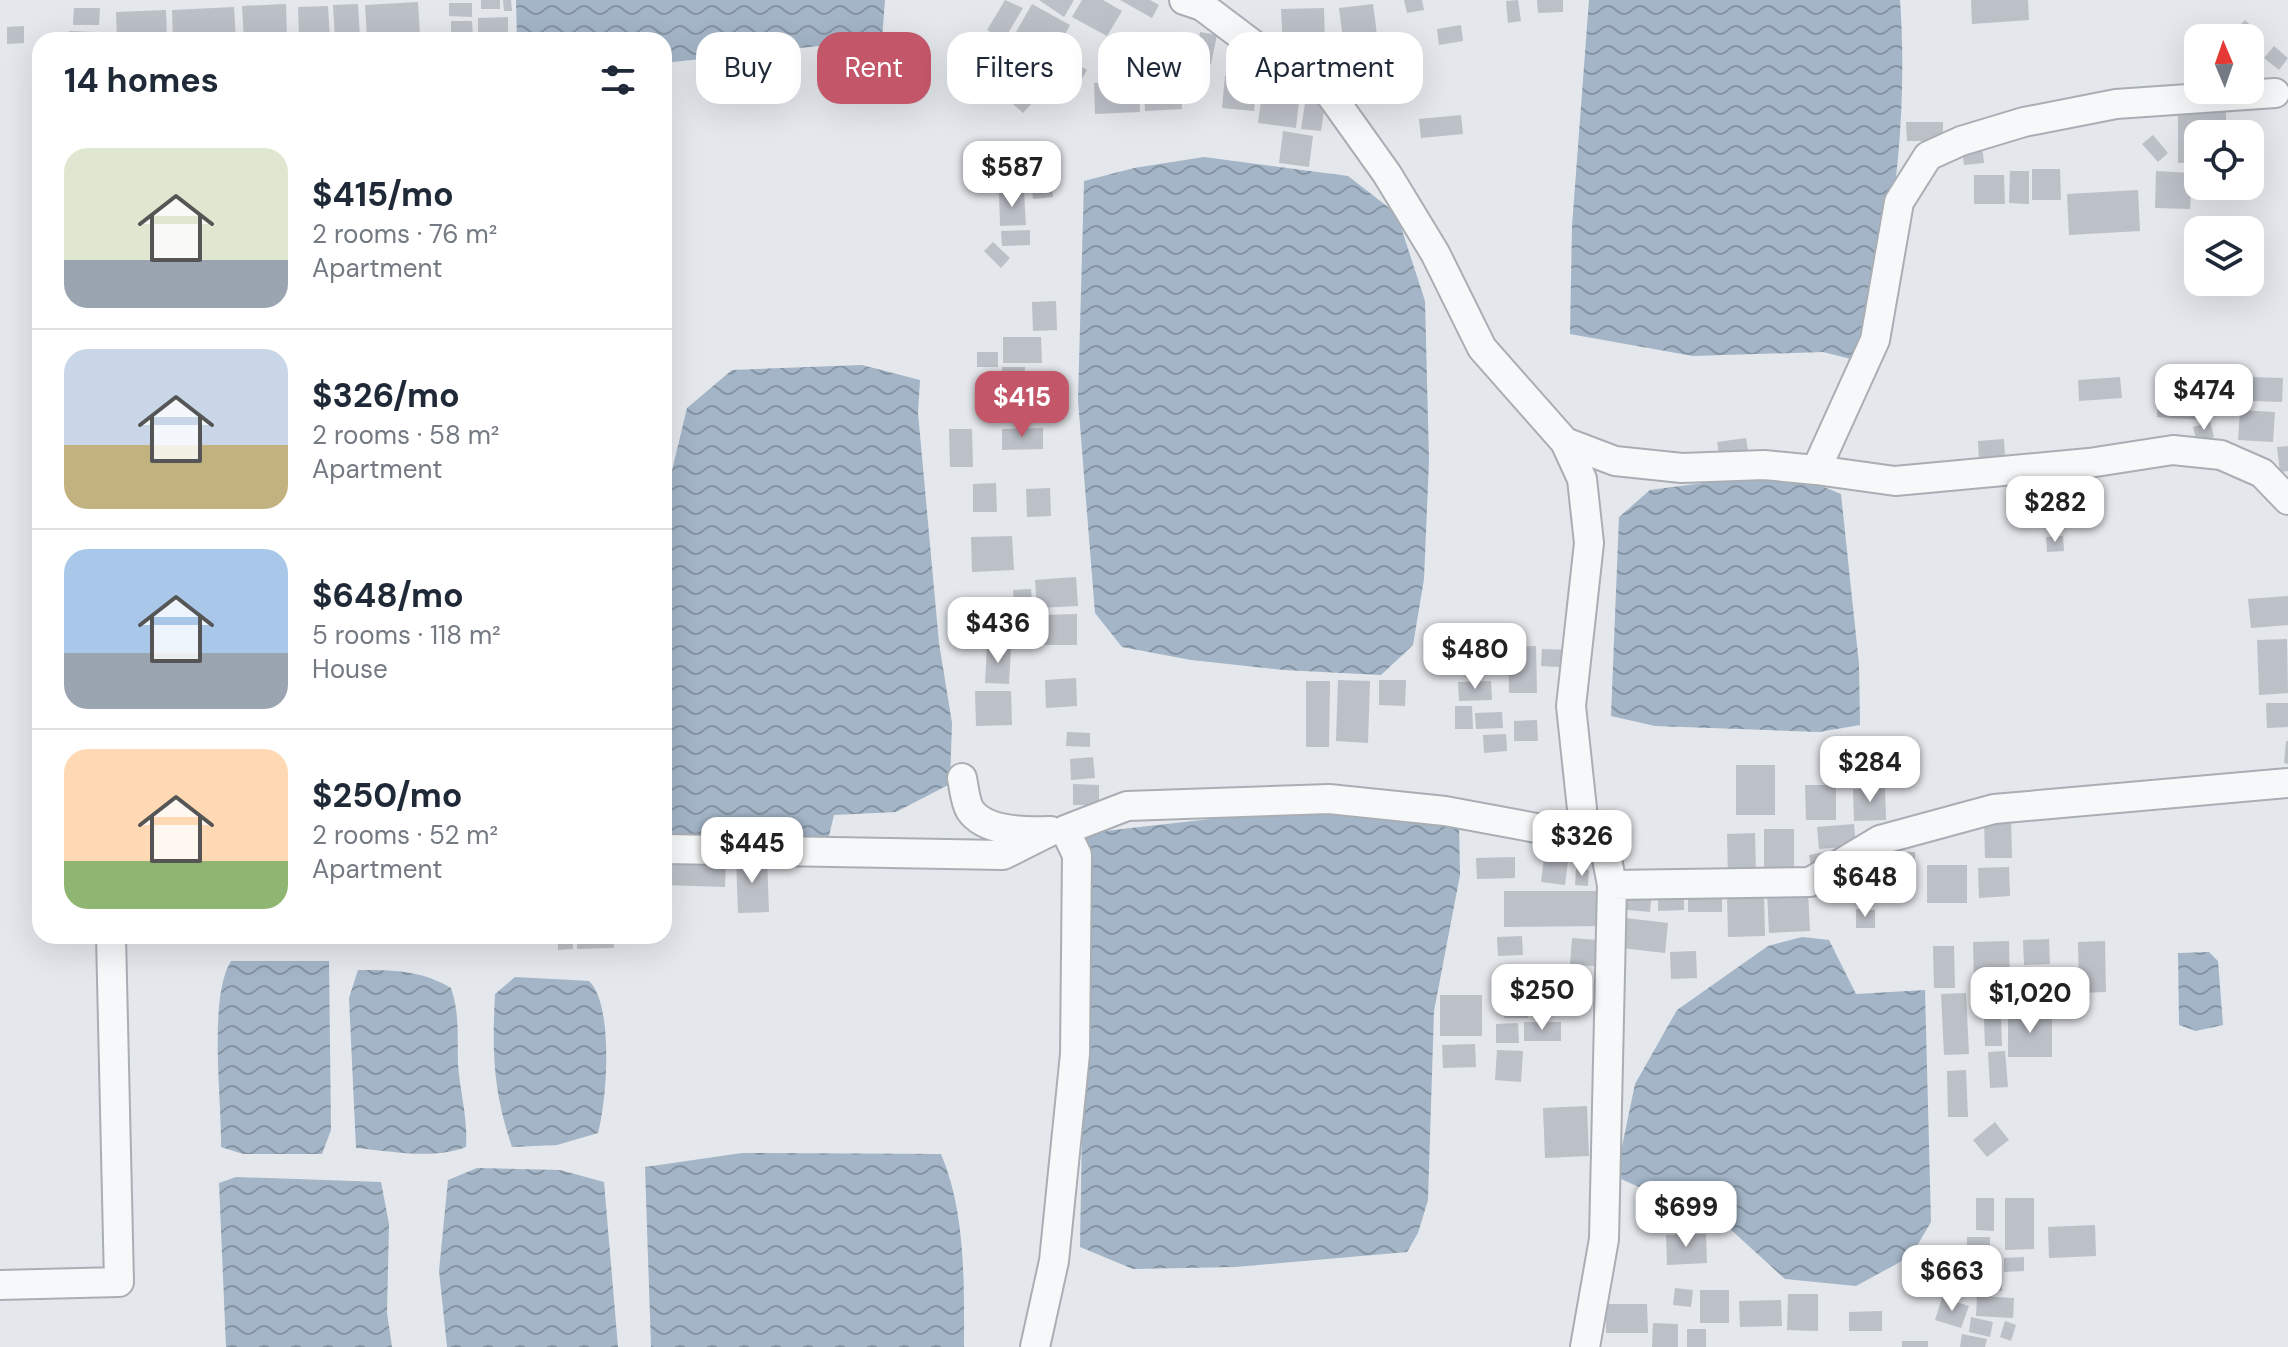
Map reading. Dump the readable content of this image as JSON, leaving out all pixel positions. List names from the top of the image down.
{
  "north": "top",
  "page": {
    "chip": [
      "Buy",
      "Rent",
      "Filters",
      "New",
      "Apartment"
    ],
    "heading": "14 homes",
    "list": [
      {
        "name": "$415/mo",
        "note": "2 rooms · 76 m² · Apartment"
      },
      {
        "name": "$326/mo",
        "note": "2 rooms · 58 m² · Apartment"
      },
      {
        "name": "$648/mo",
        "note": "5 rooms · 118 m² · House"
      },
      {
        "name": "$250/mo",
        "note": "2 rooms · 52 m² · Apartment"
      }
    ],
    "price": [
      "$587",
      "$474",
      "$415",
      "$282",
      "$436",
      "$480",
      "$284",
      "$326",
      "$445",
      "$648",
      "$250",
      "$1,020",
      "$699",
      "$663"
    ]
  }
}
